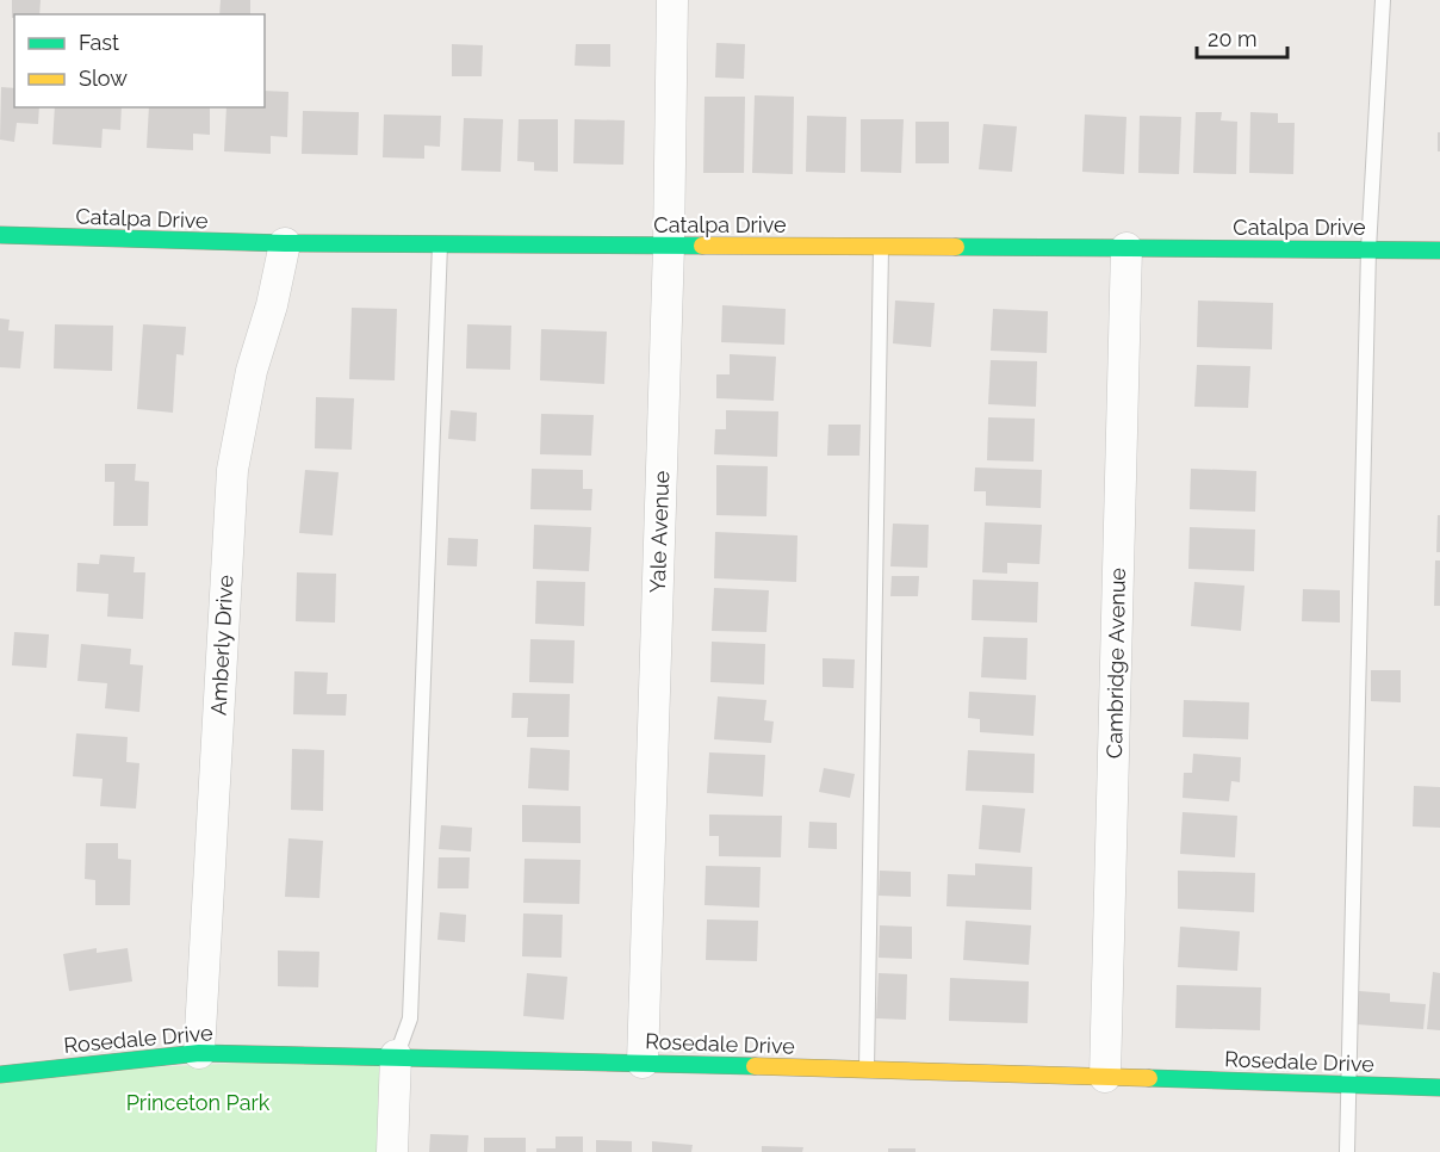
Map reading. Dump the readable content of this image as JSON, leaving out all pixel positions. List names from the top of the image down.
{
  "streets": {
    "street": [
      "Catalpa Drive",
      "Yale Avenue",
      "Amberly Drive",
      "Cambridge Avenue",
      "Rosedale Drive"
    ]
  },
  "crossings": [
    ["Catalpa Drive", "Yale Avenue"],
    ["Catalpa Drive", "Amberly Drive"],
    ["Catalpa Drive", "Cambridge Avenue"],
    ["Yale Avenue", "Rosedale Drive"],
    ["Amberly Drive", "Rosedale Drive"],
    ["Cambridge Avenue", "Rosedale Drive"]
  ],
  "parks": ["Princeton Park"],
  "legend": ["Fast", "Slow"],
  "scale_bar": "20 m"
}
